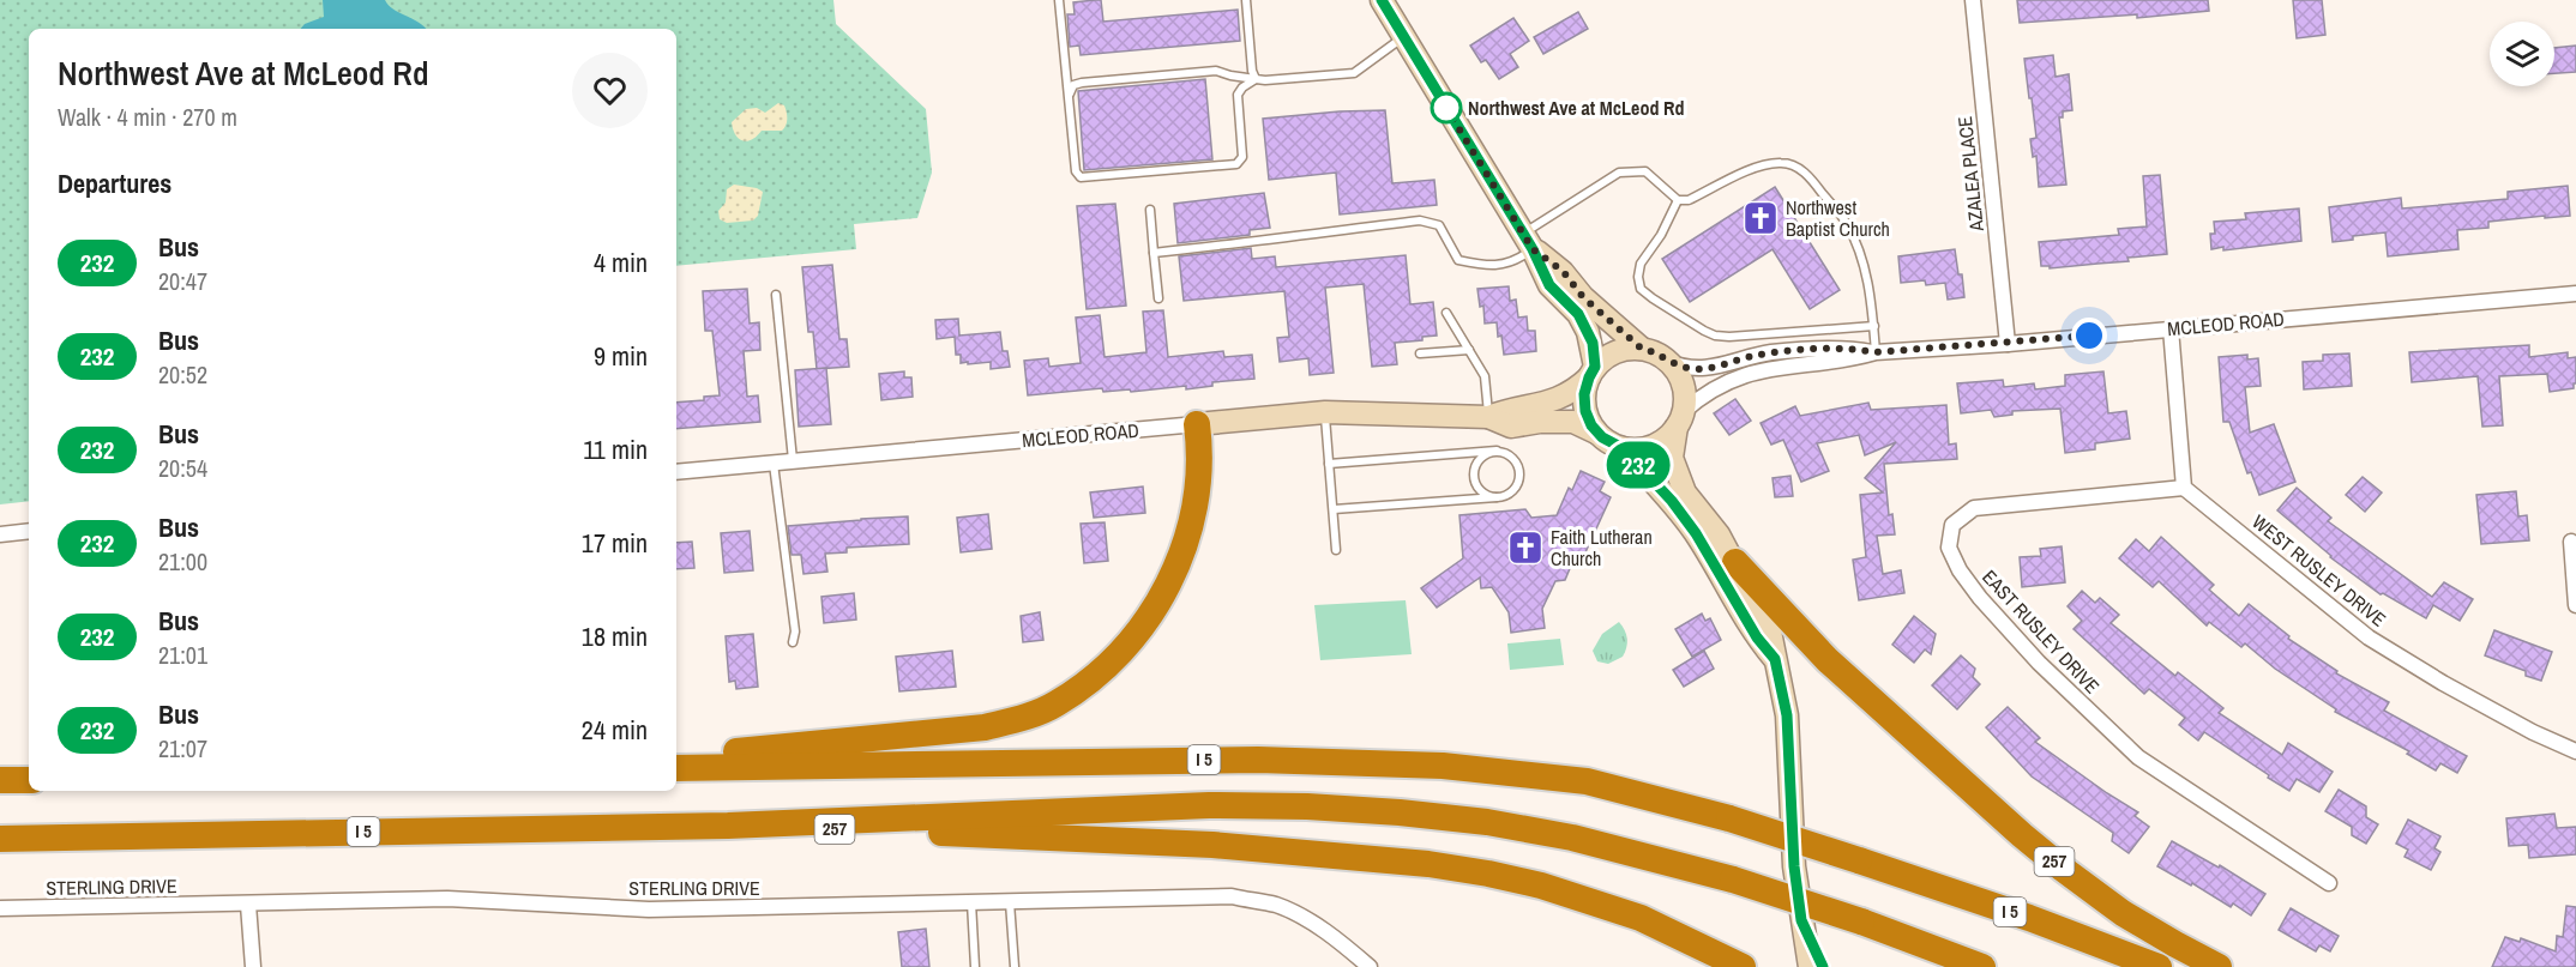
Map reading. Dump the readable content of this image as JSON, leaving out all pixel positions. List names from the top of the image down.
{
  "streets": {
    "highway": ["I 5", "257"],
    "main road": ["MCLEOD ROAD"],
    "street": [
      "AZALEA PLACE",
      "WEST RUSLEY DRIVE",
      "EAST RUSLEY DRIVE",
      "STERLING DRIVE"
    ]
  },
  "crossings": [
    ["AZALEA PLACE", "MCLEOD ROAD"],
    ["WEST RUSLEY DRIVE", "EAST RUSLEY DRIVE"],
    ["I 5", "257"]
  ],
  "places": {
    "other": ["Northwest Ave at McLeod Rd"],
    "church": ["Northwest Baptist Church", "Faith Lutheran Church"]
  },
  "lines": ["bus line 232"],
  "page": {
    "on_map": "232",
    "heading": [
      ["Northwest Ave at McLeod Rd", "Walk · 4 min · 270 m"],
      "Departures"
    ],
    "list": [
      {
        "mark": "232",
        "name": "Bus",
        "note": "20:47",
        "value": "4 min"
      },
      {
        "mark": "232",
        "name": "Bus",
        "note": "20:52",
        "value": "9 min"
      },
      {
        "mark": "232",
        "name": "Bus",
        "note": "20:54",
        "value": "11 min"
      },
      {
        "mark": "232",
        "name": "Bus",
        "note": "21:00",
        "value": "17 min"
      },
      {
        "mark": "232",
        "name": "Bus",
        "note": "21:01",
        "value": "18 min"
      },
      {
        "mark": "232",
        "name": "Bus",
        "note": "21:07",
        "value": "24 min"
      }
    ]
  }
}
